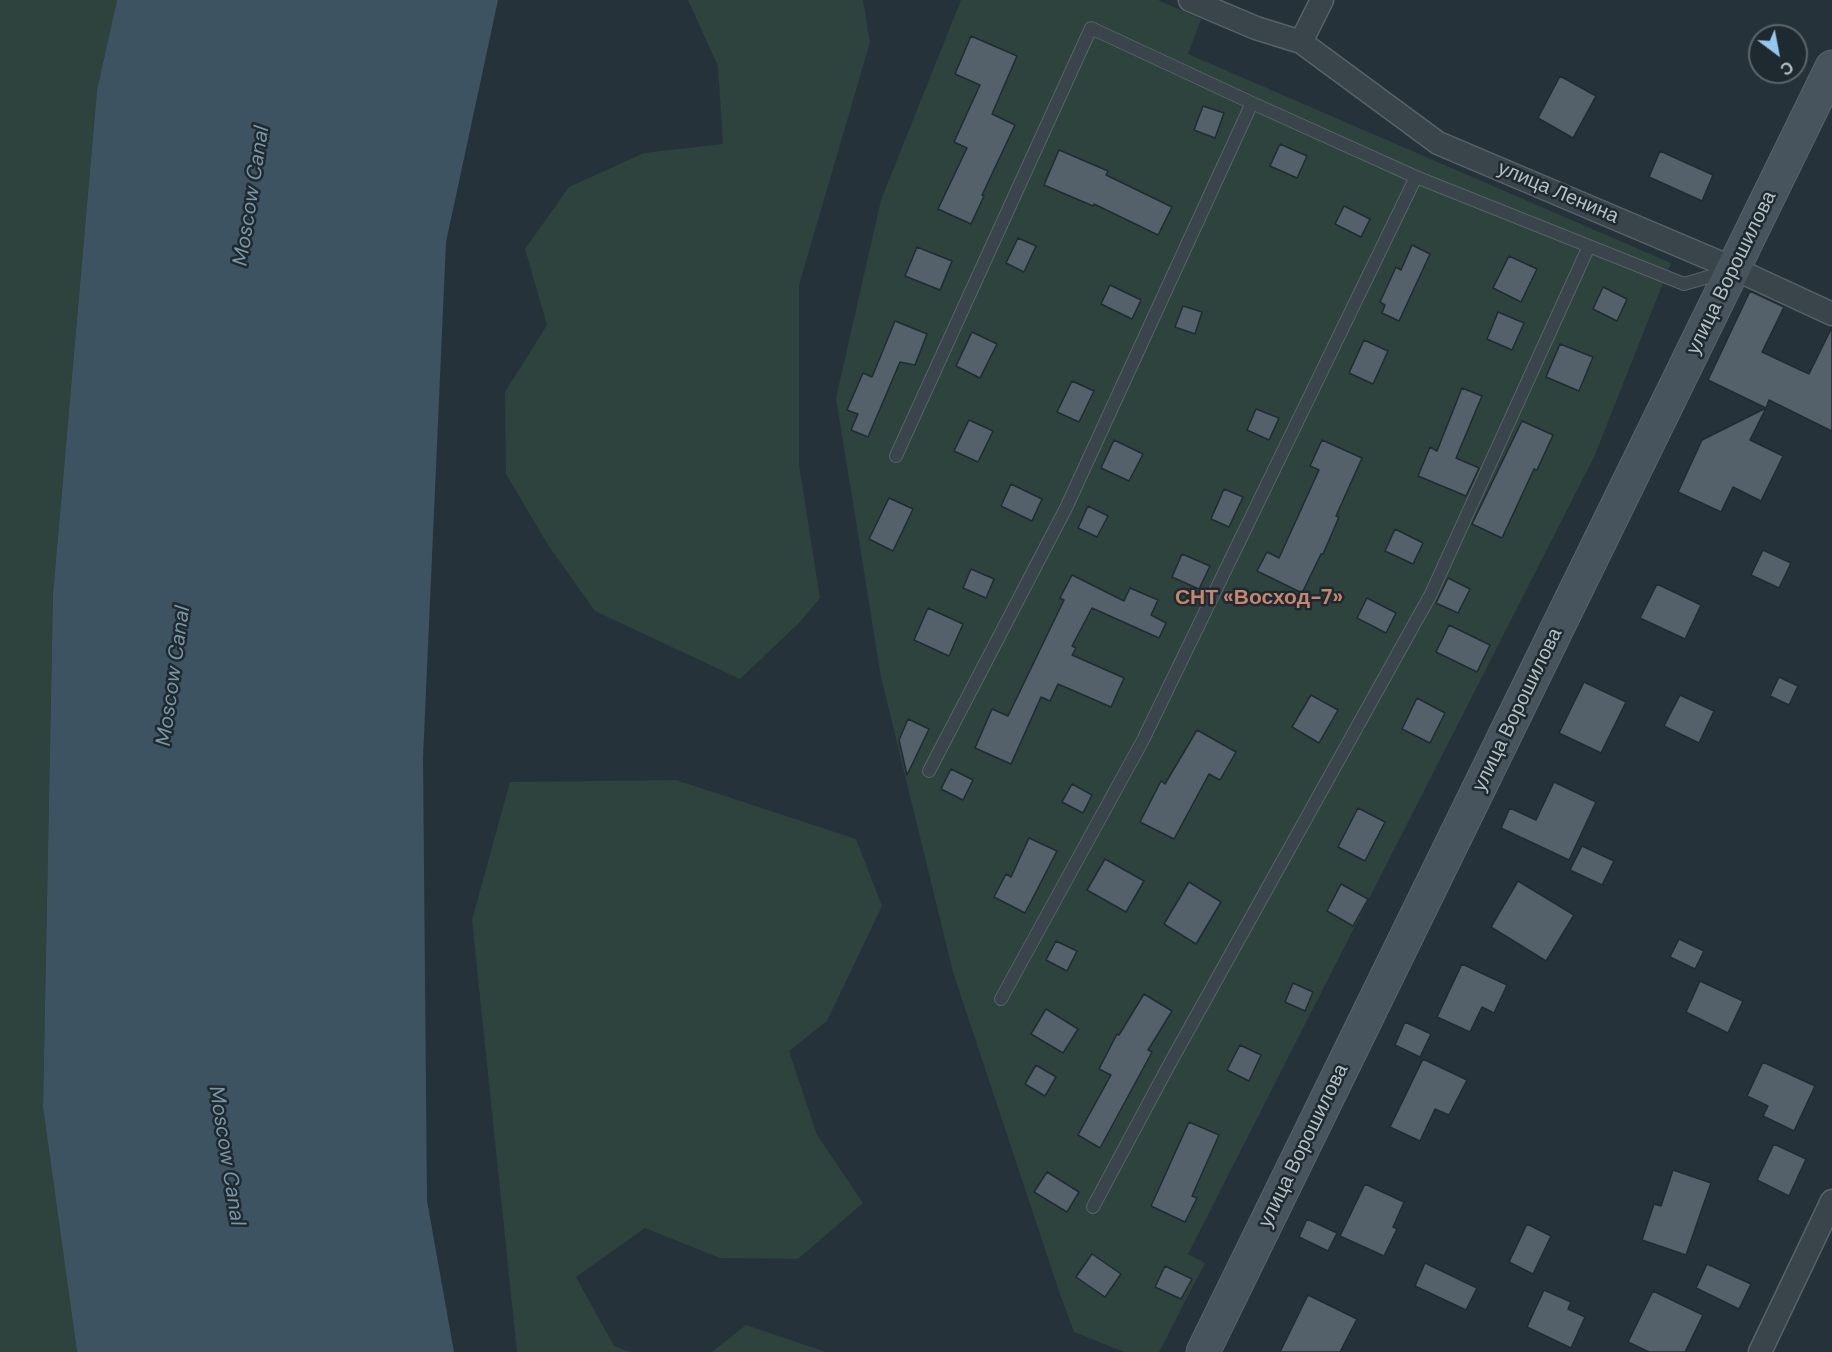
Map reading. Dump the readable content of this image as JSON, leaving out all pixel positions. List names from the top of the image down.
{
  "streets": {
    "street": ["улица Ленина", "улица Ворошилова"]
  },
  "crossings": [
    ["улица Ленина", "улица Ворошилова"]
  ],
  "districts": ["СНТ «Восход-7»"],
  "water": ["Moscow Canal"],
  "north": "bottom right"
}
